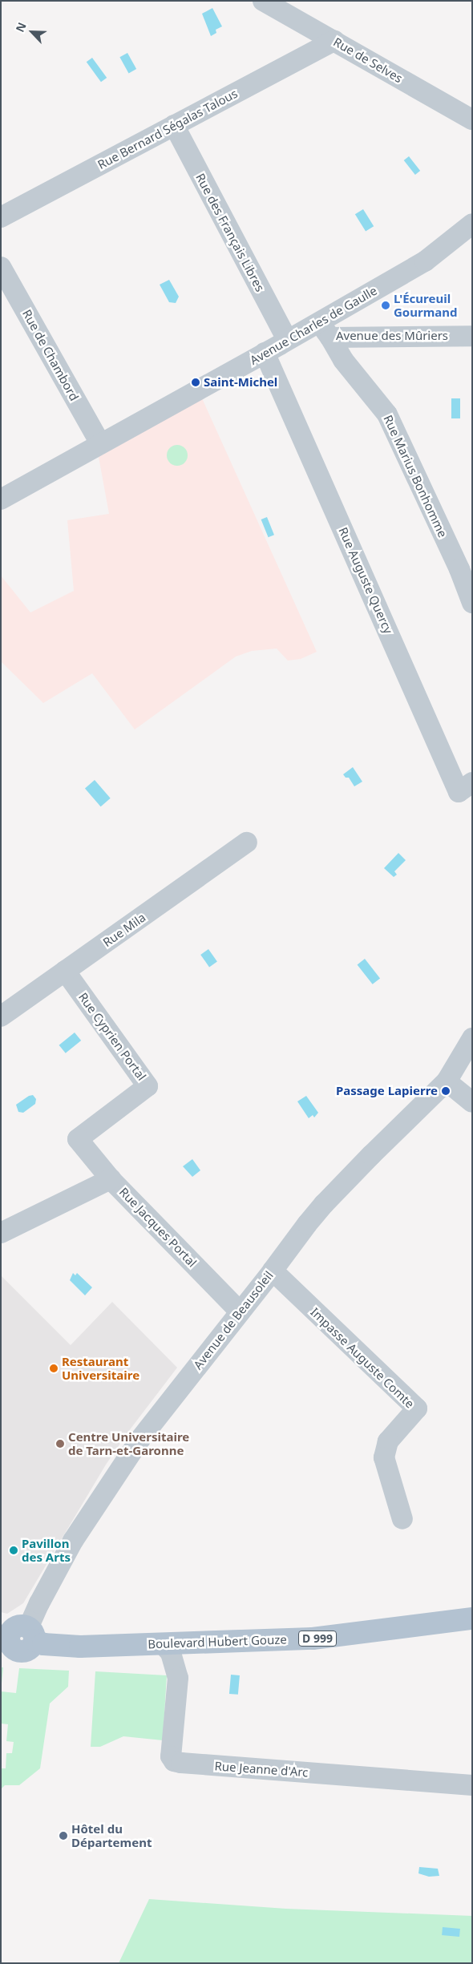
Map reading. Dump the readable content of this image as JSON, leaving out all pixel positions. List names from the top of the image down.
{
  "streets": {
    "main road": ["D 999", "Boulevard Hubert Gouze"],
    "street": [
      "Rue de Selves",
      "Rue Bernard Ségalas Talous",
      "Rue des Français Libres",
      "Avenue Charles de Gaulle",
      "Avenue des Mûriers",
      "Rue de Chambord",
      "Rue Marius Bonhomme",
      "Rue Auguste Quercy",
      "Rue Mila",
      "Rue Cyprien Portal",
      "Rue Jacques Portal",
      "Avenue de Beausoleil",
      "Impasse Auguste Comte",
      "Rue Jeanne d'Arc"
    ]
  },
  "crossings": [
    ["Rue de Selves", "Rue Bernard Ségalas Talous"],
    ["Rue Bernard Ségalas Talous", "Rue des Français Libres"],
    ["Rue des Français Libres", "Avenue Charles de Gaulle"],
    ["Avenue Charles de Gaulle", "Avenue des Mûriers"],
    ["Avenue Charles de Gaulle", "Rue de Chambord"],
    ["Avenue Charles de Gaulle", "Rue Marius Bonhomme"],
    ["Avenue Charles de Gaulle", "Rue Auguste Quercy"],
    ["Avenue des Mûriers", "Rue Marius Bonhomme"],
    ["Rue Mila", "Rue Cyprien Portal"],
    ["Rue Cyprien Portal", "Rue Jacques Portal"],
    ["Rue Jacques Portal", "Avenue de Beausoleil"],
    ["Avenue de Beausoleil", "Impasse Auguste Comte"],
    ["Avenue de Beausoleil", "Boulevard Hubert Gouze"],
    ["Boulevard Hubert Gouze", "Rue Jeanne d'Arc"]
  ],
  "places": [
    "L'Écureuil Gourmand",
    "Saint-Michel",
    "Passage Lapierre",
    "Restaurant Universitaire",
    "Centre Universitaire de Tarn-et-Garonne",
    "Pavillon des Arts",
    "Hôtel du Département"
  ],
  "north": "top left"
}
